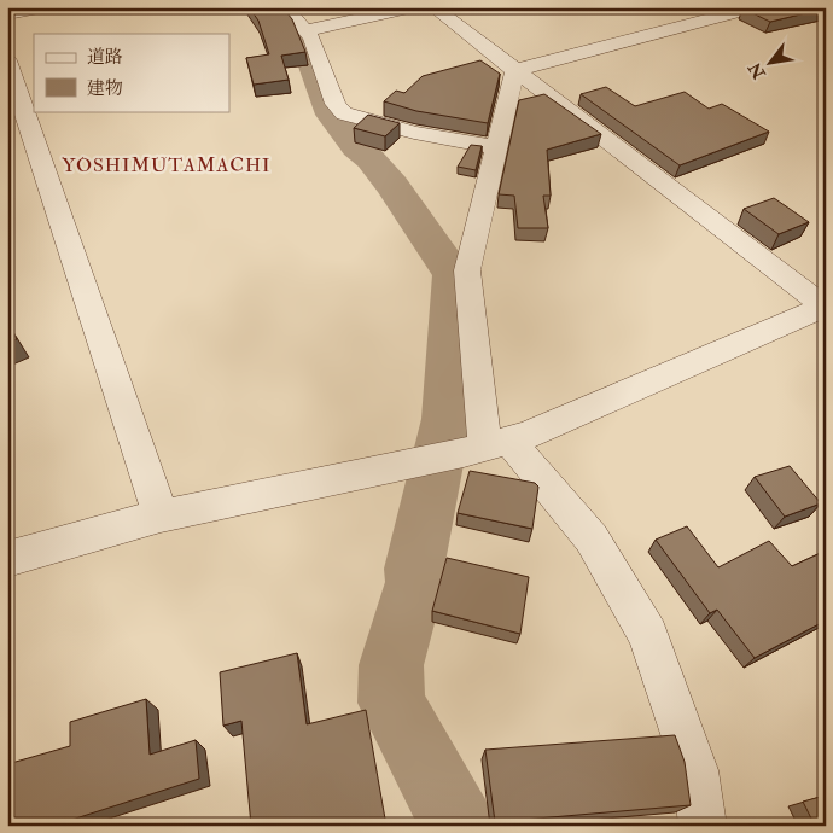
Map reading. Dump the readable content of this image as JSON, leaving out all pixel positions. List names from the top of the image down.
{
  "districts": ["YOSHIMUTAMACHI"],
  "legend": ["道路", "建物"],
  "north": "bottom left"
}
